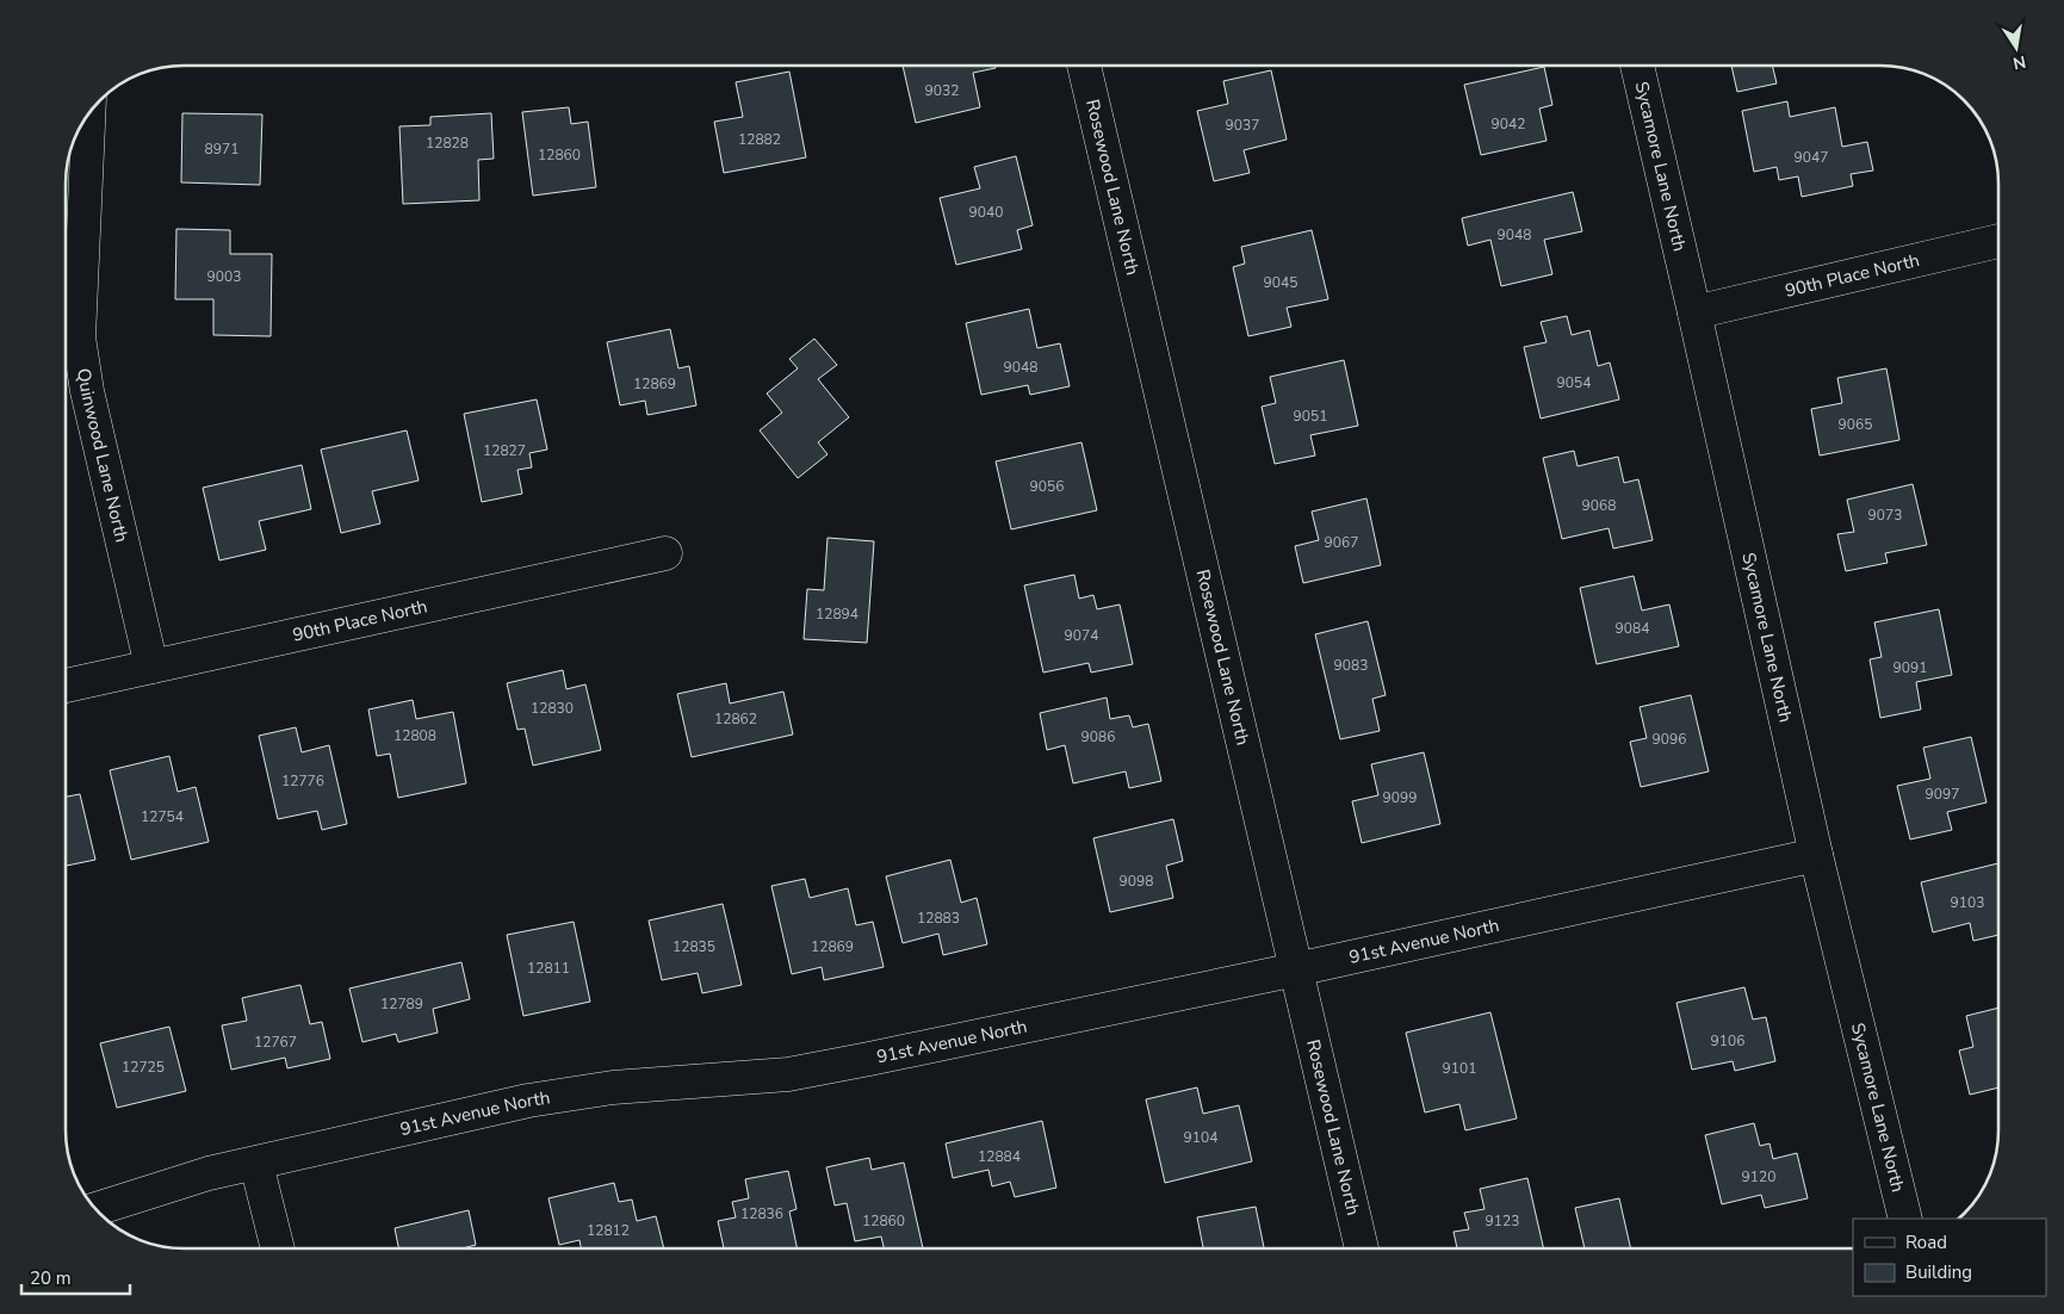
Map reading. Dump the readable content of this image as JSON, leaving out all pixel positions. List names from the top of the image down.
{
  "streets": {
    "street": [
      "Sycamore Lane North",
      "Rosewood Lane North",
      "90th Place North",
      "Quinwood Lane North",
      "91st Avenue North"
    ]
  },
  "crossings": [
    ["Sycamore Lane North", "90th Place North"],
    ["Sycamore Lane North", "91st Avenue North"],
    ["Rosewood Lane North", "91st Avenue North"],
    ["90th Place North", "Quinwood Lane North"]
  ],
  "house_numbers": [
    "9032",
    "9042",
    "9037",
    "12882",
    "12828",
    "8971",
    "12860",
    "9047",
    "9040",
    "9048",
    "9003",
    "9045",
    "9048",
    "9054",
    "12869",
    "9051",
    "9065",
    "12827",
    "9056",
    "9068",
    "9073",
    "9067",
    "12894",
    "9084",
    "9074",
    "9083",
    "9091",
    "12830",
    "12862",
    "12808",
    "9086",
    "9096",
    "12776",
    "9097",
    "9099",
    "12754",
    "9098",
    "9103",
    "12883",
    "12835",
    "12869",
    "12811",
    "12789",
    "9106",
    "12767",
    "12725",
    "9101",
    "9104",
    "12884",
    "9120",
    "12836",
    "12860",
    "9123",
    "12812"
  ],
  "legend": ["Road", "Building"],
  "scale_bar": "20 m",
  "north": "bottom"
}
